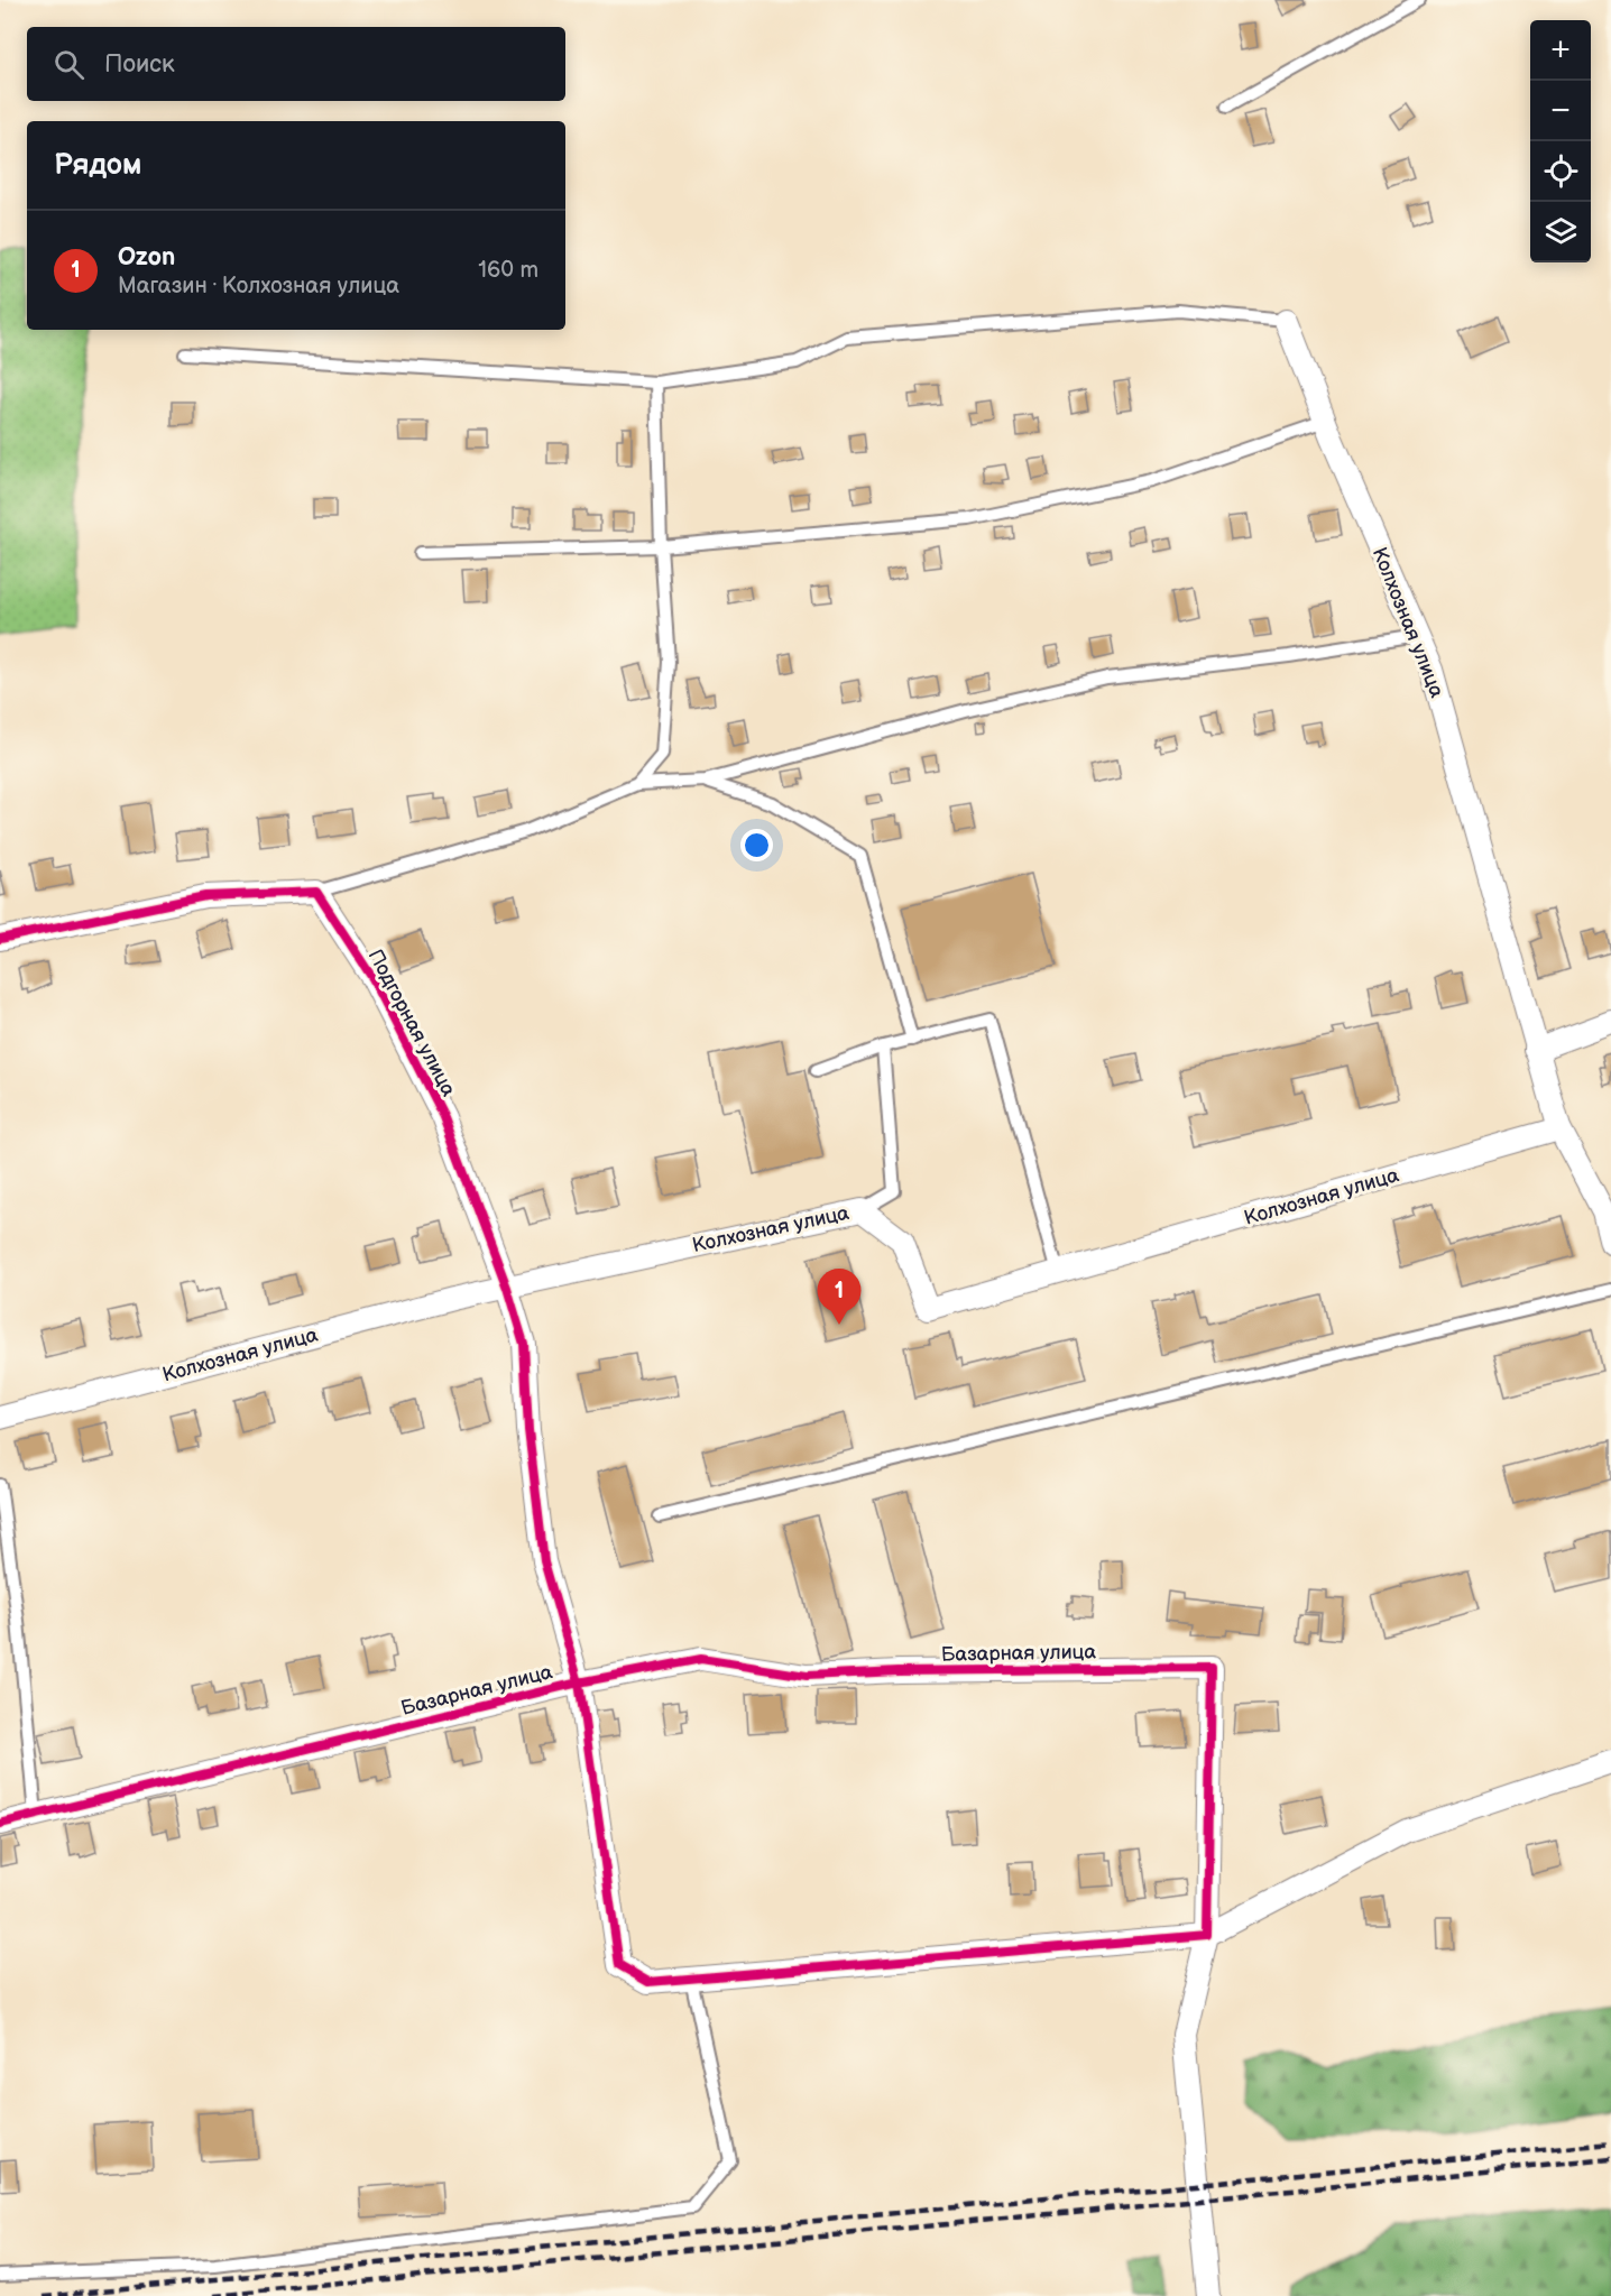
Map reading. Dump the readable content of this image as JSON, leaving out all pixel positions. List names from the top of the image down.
{
  "streets": {
    "street": ["Колхозная улица", "Подгорная улица", "Базарная улица"]
  },
  "crossings": [
    ["Колхозная улица", "Подгорная улица"],
    ["Подгорная улица", "Базарная улица"]
  ],
  "page": {
    "map_buttons": ["+", "−"],
    "search": "Поиск",
    "heading": "Рядом",
    "list": [
      {
        "mark": "1",
        "name": "Ozon",
        "note": "Магазин · Колхозная улица",
        "value": "160 m"
      }
    ],
    "pins": "1"
  }
}
